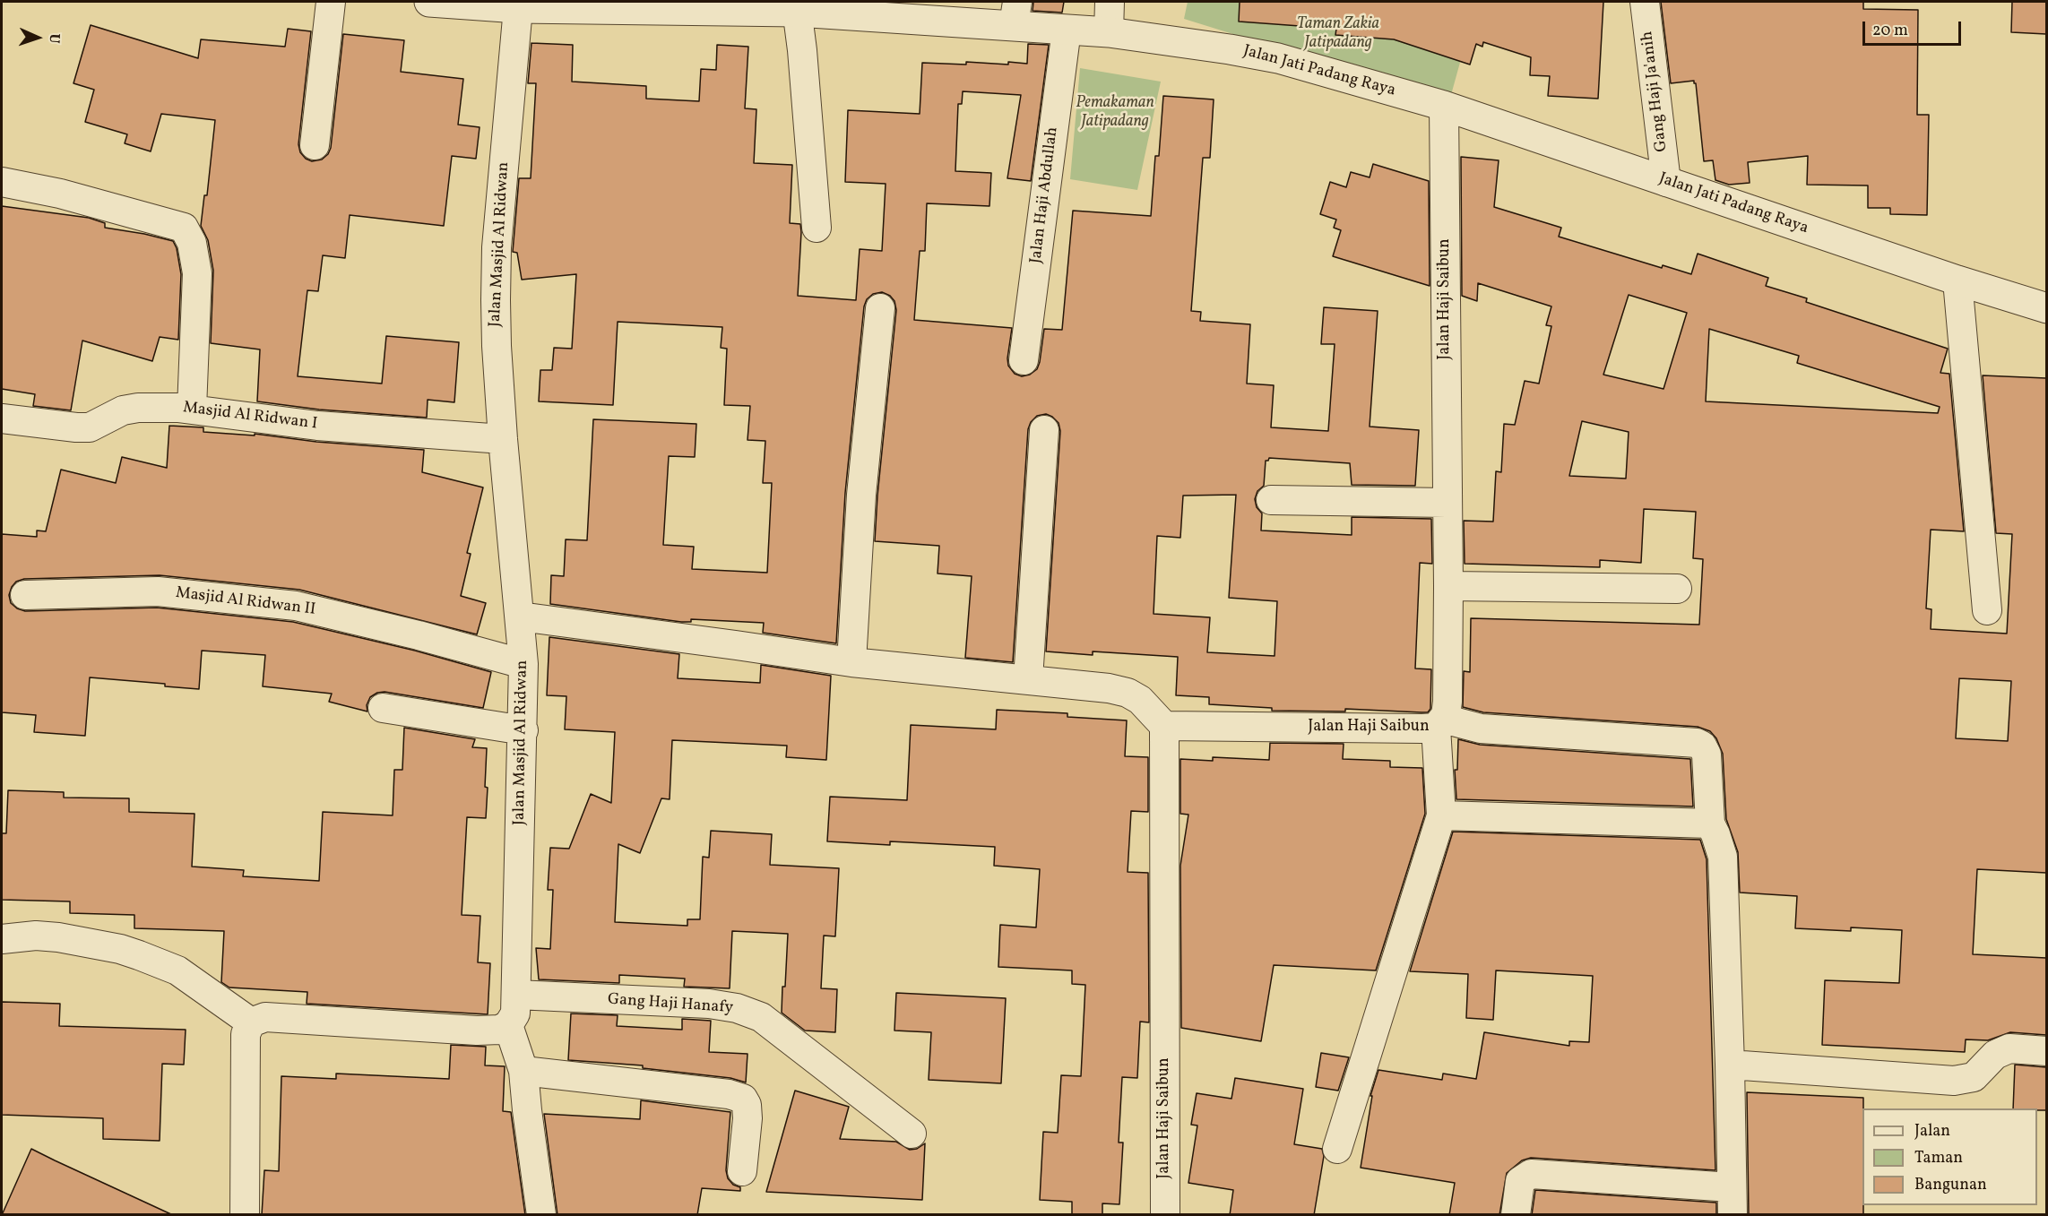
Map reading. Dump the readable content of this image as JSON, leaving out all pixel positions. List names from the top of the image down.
{
  "streets": {
    "street": [
      "Jalan Jati Padang Raya",
      "Gang Haji Ja'anih",
      "Jalan Haji Abdullah",
      "Jalan Masjid Al Ridwan",
      "Jalan Haji Saibun",
      "Masjid Al Ridwan I",
      "Masjid Al Ridwan II",
      "Gang Haji Hanafy"
    ]
  },
  "crossings": [
    ["Jalan Jati Padang Raya", "Gang Haji Ja'anih"],
    ["Jalan Jati Padang Raya", "Jalan Haji Abdullah"],
    ["Jalan Jati Padang Raya", "Jalan Masjid Al Ridwan"],
    ["Jalan Jati Padang Raya", "Jalan Haji Saibun"],
    ["Jalan Masjid Al Ridwan", "Masjid Al Ridwan I"],
    ["Jalan Masjid Al Ridwan", "Masjid Al Ridwan II"],
    ["Jalan Masjid Al Ridwan", "Gang Haji Hanafy"]
  ],
  "parks": ["Taman Zakia Jatipadang", "Pemakaman Jatipadang"],
  "legend": ["Jalan", "Taman", "Bangunan"],
  "scale_bar": "20 m",
  "north": "right"
}
